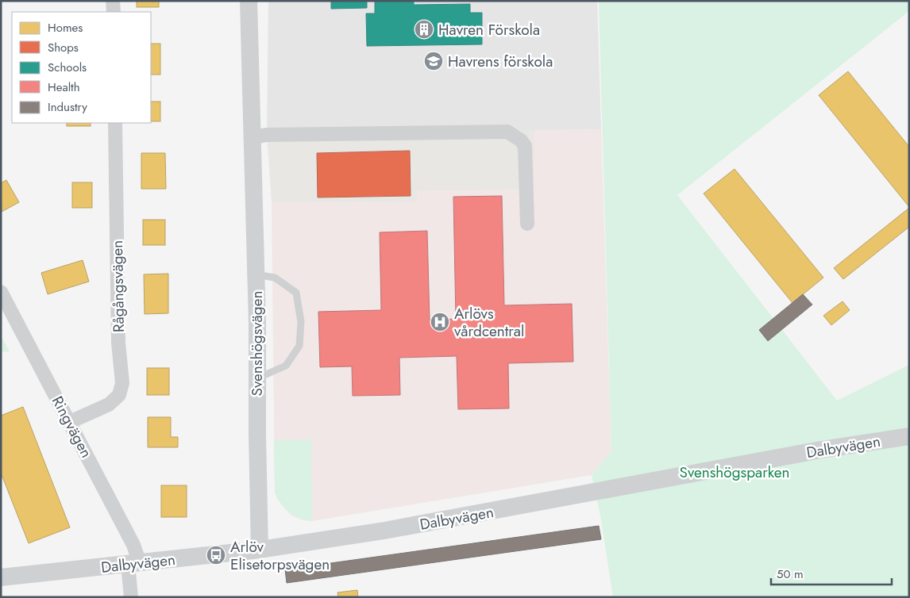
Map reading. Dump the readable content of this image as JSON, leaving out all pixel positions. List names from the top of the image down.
{
  "streets": {
    "street": [
      "Rågångsvägen",
      "Svenshögsvägen",
      "Ringvägen",
      "Dalbyvägen"
    ]
  },
  "crossings": [
    ["Rågångsvägen", "Ringvägen"],
    ["Svenshögsvägen", "Dalbyvägen"],
    ["Ringvägen", "Dalbyvägen"]
  ],
  "parks": ["Svenshögsparken"],
  "places": {
    "building": ["Havren Förskola"],
    "school or university": ["Havrens förskola"],
    "hospital": ["Arlövs vårdcentral"],
    "bus stop": ["Arlöv Elisetorpsvägen"]
  },
  "legend": [
    "Homes",
    "Shops",
    "Schools",
    "Health",
    "Industry"
  ],
  "scale_bar": "50 m"
}
